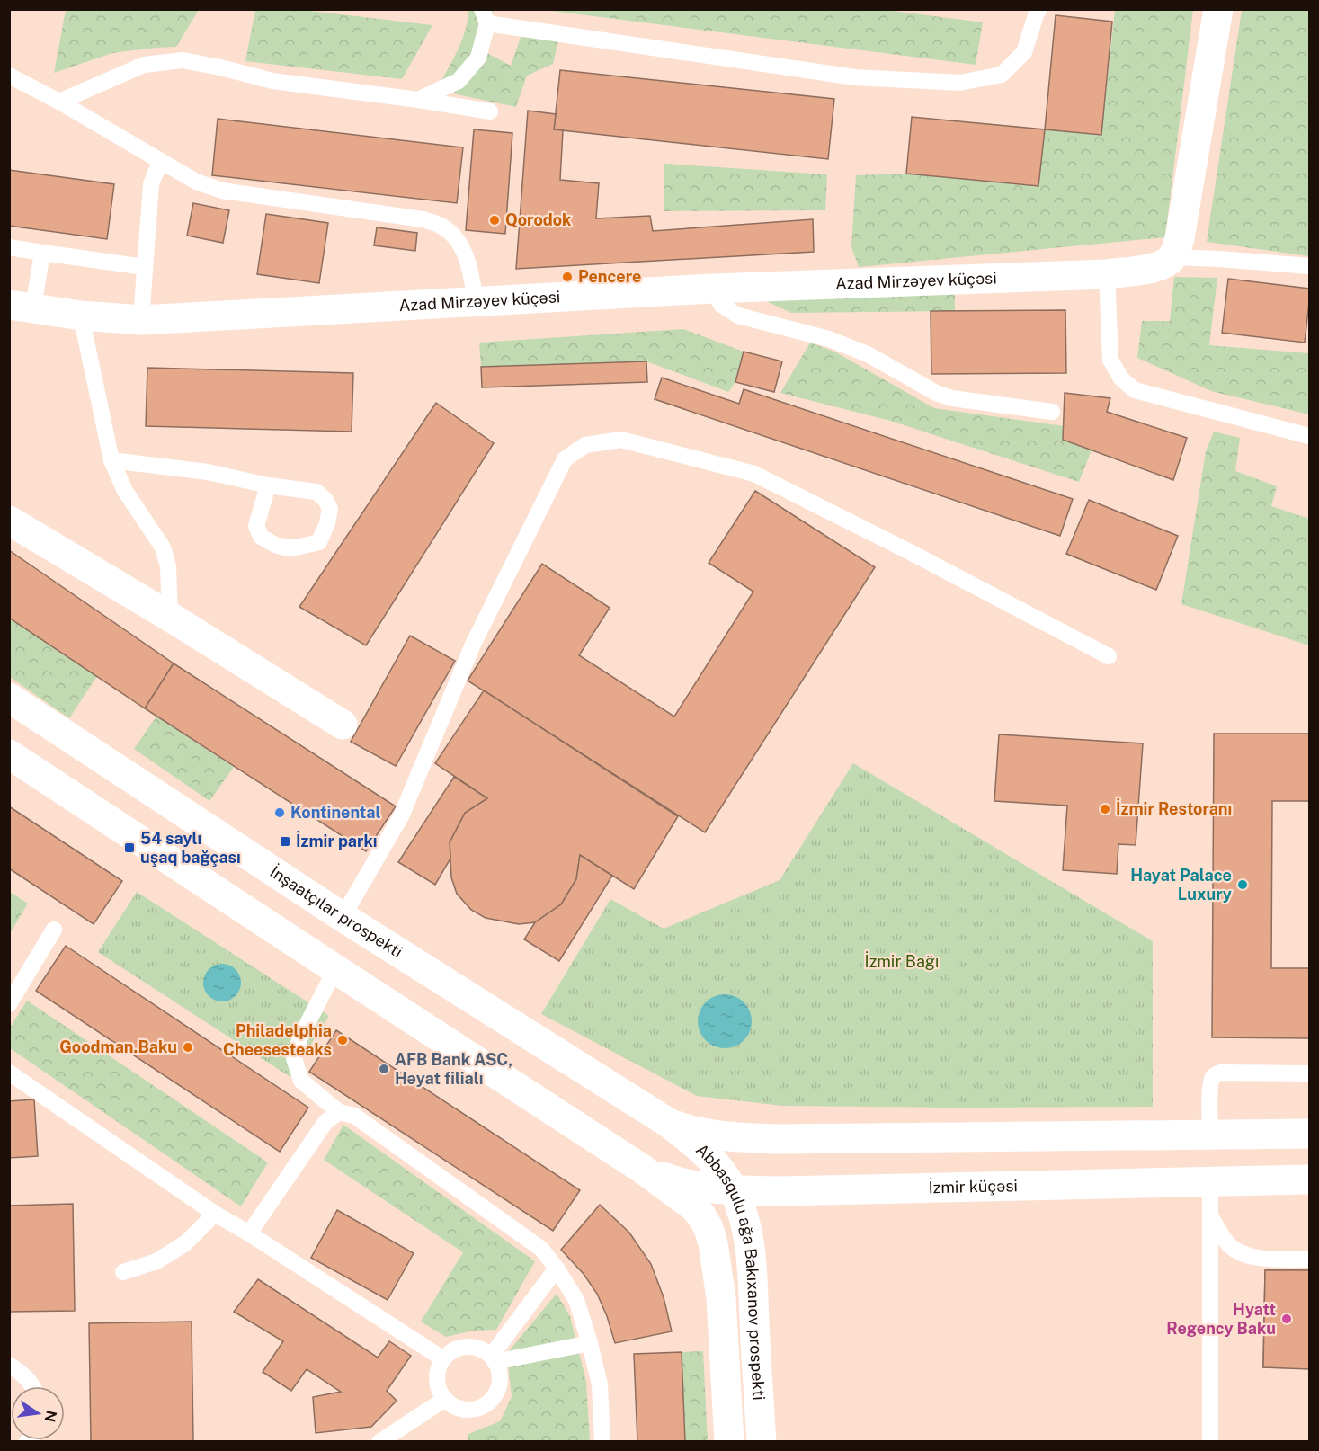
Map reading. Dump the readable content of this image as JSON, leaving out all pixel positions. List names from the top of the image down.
{
  "streets": {
    "main road": [
      "Azad Mirzəyev küçəsi",
      "İnşaatçılar prospekti",
      "İzmir küçəsi",
      "Abbasqulu ağa Bakıxanov prospekti"
    ]
  },
  "crossings": [
    ["İnşaatçılar prospekti", "Abbasqulu ağa Bakıxanov prospekti"],
    ["İzmir küçəsi", "Abbasqulu ağa Bakıxanov prospekti"]
  ],
  "parks": ["İzmir Bağı"],
  "places": {
    "other": [
      "Qorodok",
      "Pencere",
      "İzmir Restoranı",
      "Kontinental",
      "Hayat Palace Luxury",
      "Philadelphia Cheesesteaks",
      "Goodman.Baku",
      "AFB Bank ASC, Həyat filialı",
      "Hyatt Regency Baku"
    ],
    "transit": ["İzmir parkı", "54 saylı uşaq bağçası"]
  },
  "north": "right"
}
